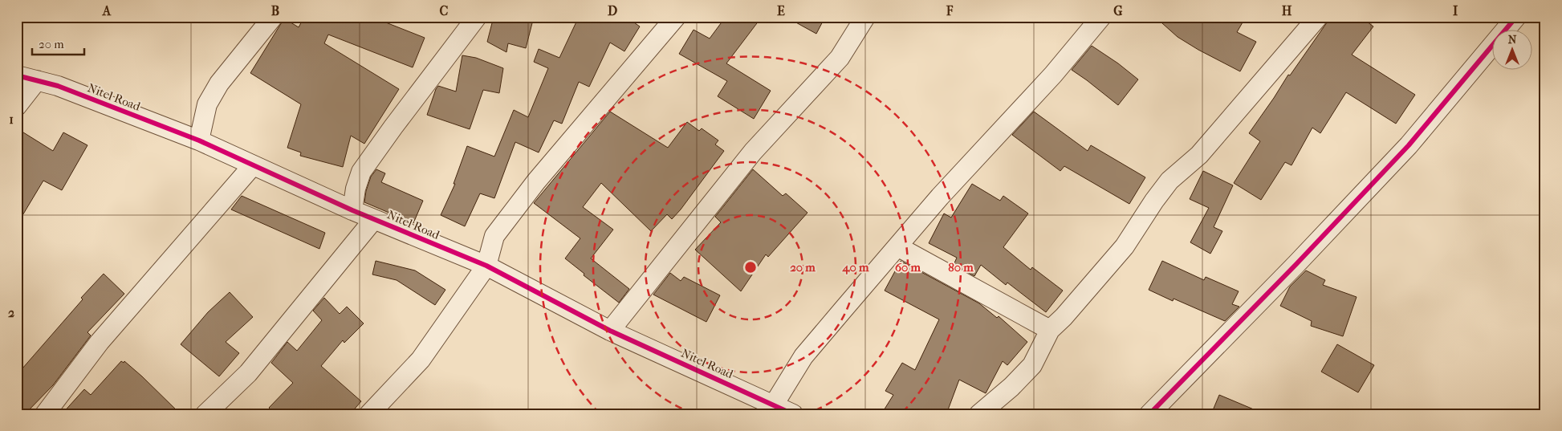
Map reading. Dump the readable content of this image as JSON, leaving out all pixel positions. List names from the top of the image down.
{
  "streets": {
    "street": ["Nitel Road"]
  },
  "scale_bar": "20 m",
  "north": "top",
  "grid": {
    "columns": [
      "A",
      "B",
      "C",
      "D",
      "E",
      "F",
      "G",
      "H",
      "I"
    ],
    "rows": ["1", "2"]
  },
  "rings": [
    "20 m",
    "40 m",
    "60 m",
    "80 m"
  ]
}
